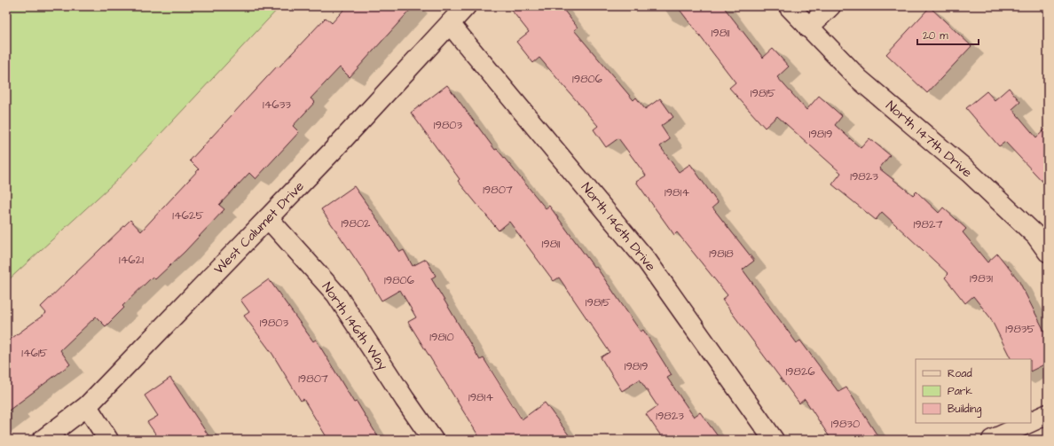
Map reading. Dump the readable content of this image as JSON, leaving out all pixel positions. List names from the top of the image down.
{
  "streets": {
    "street": [
      "North 147th Drive",
      "North 146th Drive",
      "West Calumet Drive",
      "North 146th Way"
    ]
  },
  "crossings": [
    ["North 146th Drive", "West Calumet Drive"],
    ["West Calumet Drive", "North 146th Way"]
  ],
  "house_numbers": [
    "19811",
    "19806",
    "19815",
    "14633",
    "19803",
    "19819",
    "19823",
    "19807",
    "19814",
    "14625",
    "19802",
    "19827",
    "19811",
    "19818",
    "14621",
    "19831",
    "19806",
    "19815",
    "19803",
    "19835",
    "19810",
    "14615",
    "19819",
    "19826",
    "19807",
    "19814",
    "19823",
    "19830"
  ],
  "legend": ["Road", "Park", "Building"],
  "scale_bar": "20 m"
}
